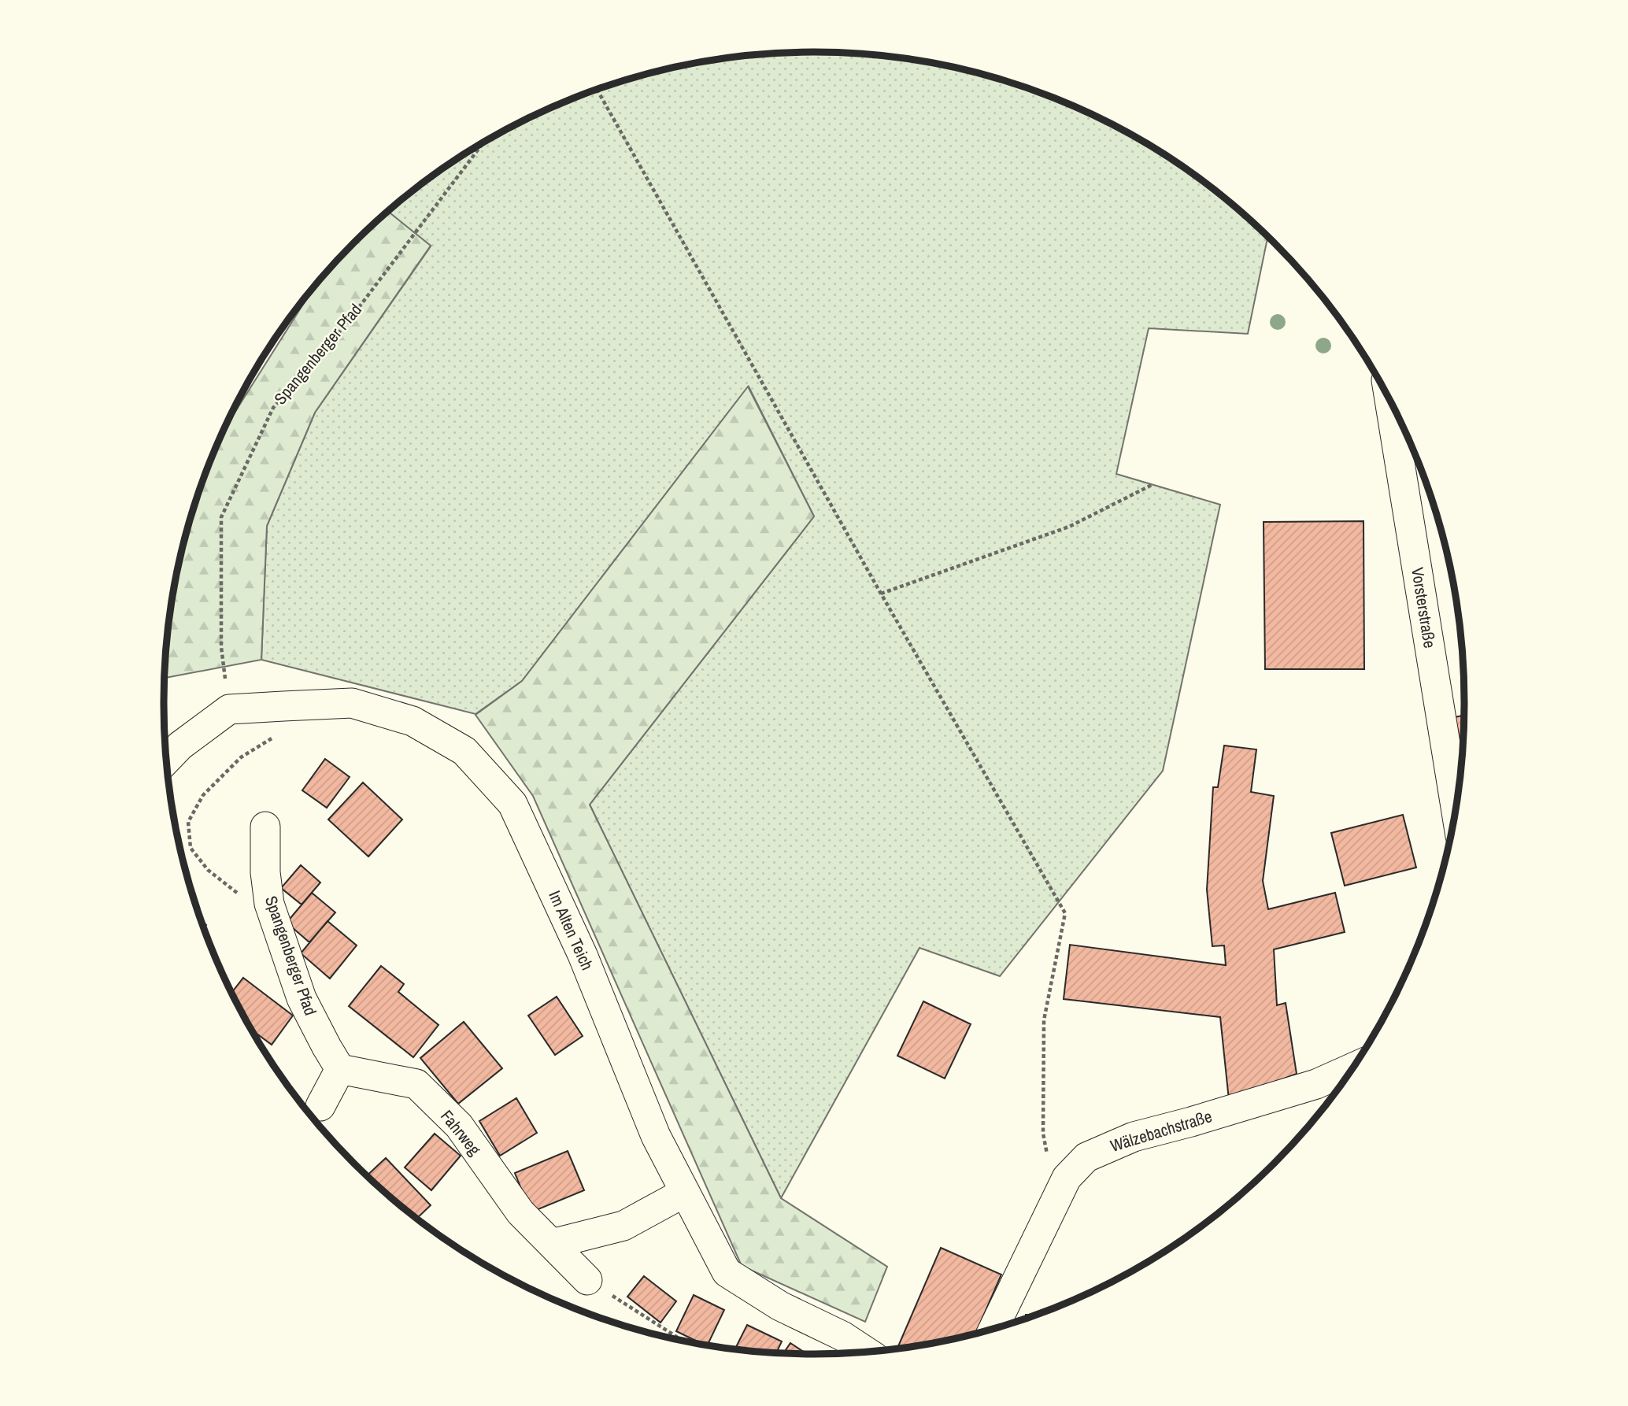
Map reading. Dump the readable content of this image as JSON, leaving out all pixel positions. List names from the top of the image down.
{
  "streets": {
    "street": [
      "Spangenberger Pfad",
      "Vorsterstraße",
      "Im Alten Teich",
      "Wälzebachstraße",
      "Fahrweg"
    ]
  },
  "crossings": [
    ["Spangenberger Pfad", "Im Alten Teich"],
    ["Spangenberger Pfad", "Fahrweg"]
  ]
}
